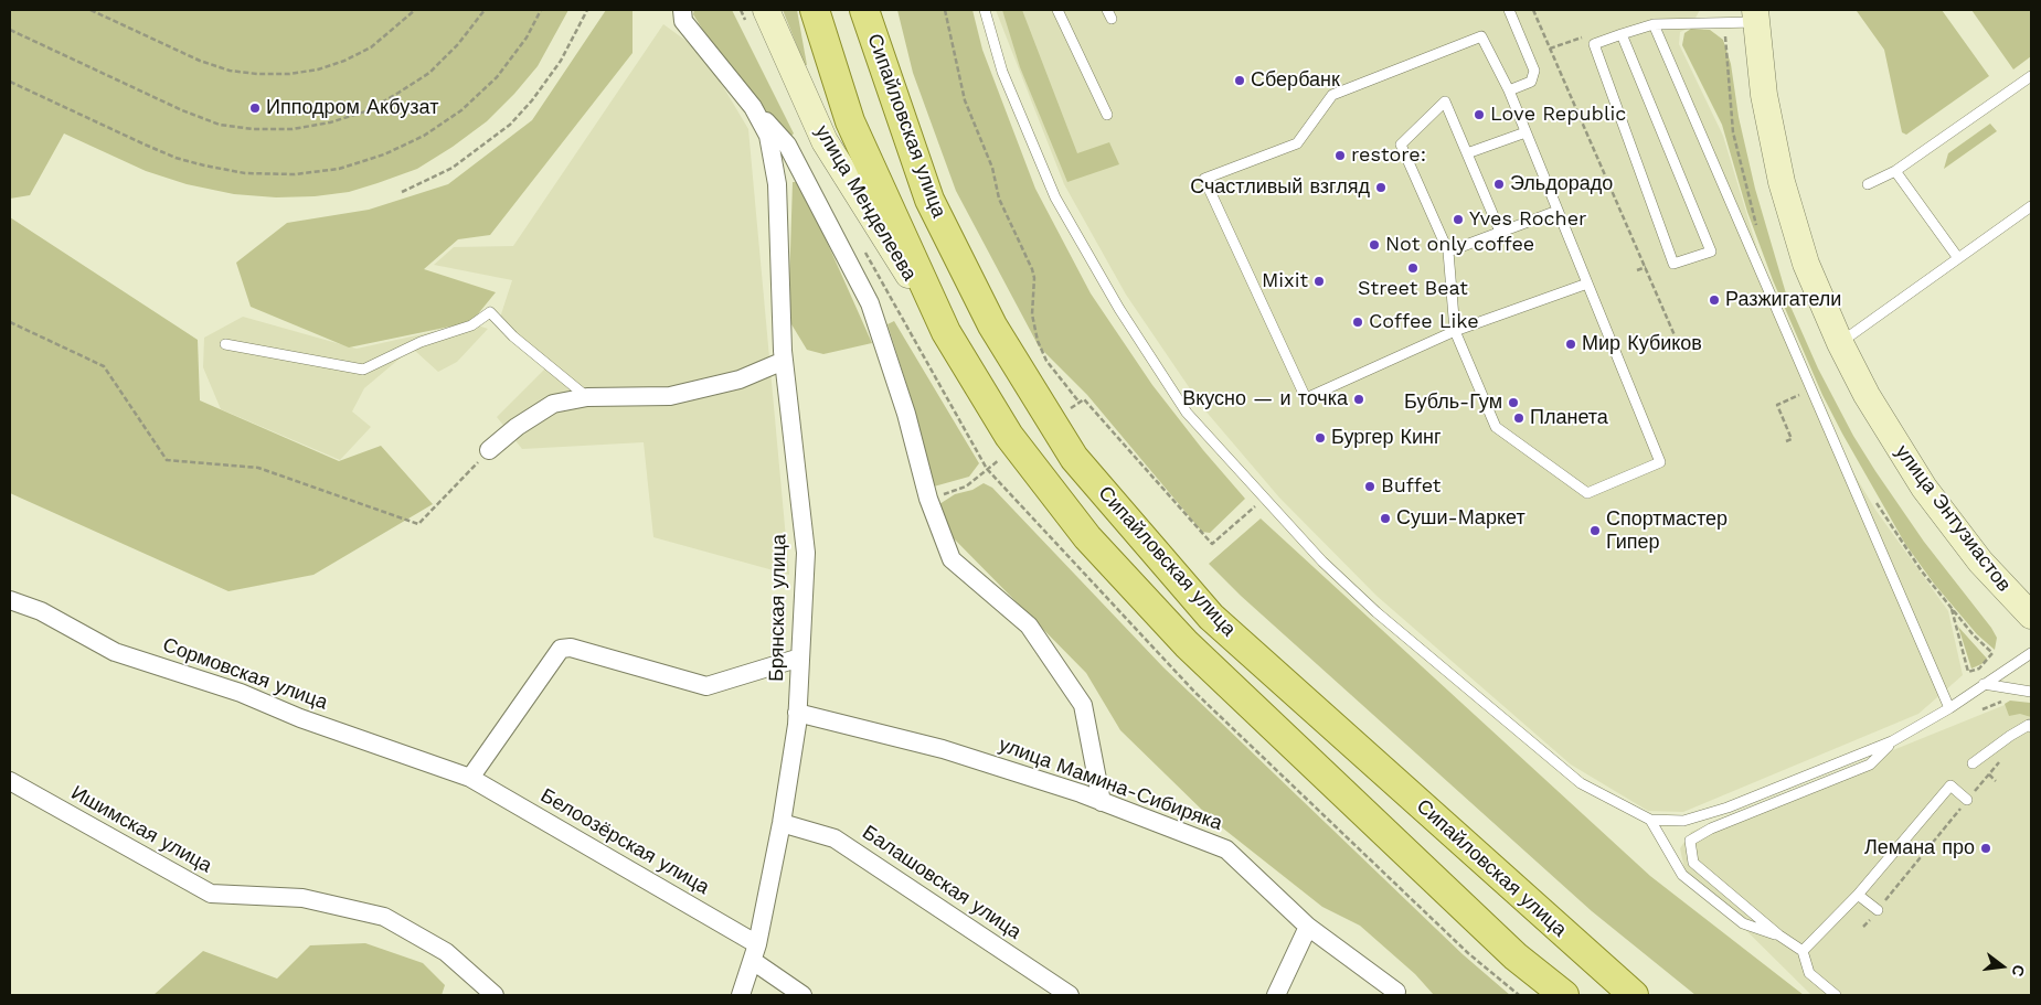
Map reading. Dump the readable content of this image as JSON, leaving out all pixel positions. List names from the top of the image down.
{
  "streets": {
    "main road": ["Сипайловская улица", "улица Менделеева", "улица Энтузиастов"],
    "street": [
      "Брянская улица",
      "Сормовская улица",
      "улица Мамина-Сибиряка",
      "Ишимская улица",
      "Белоозёрская улица",
      "Балашовская улица"
    ]
  },
  "crossings": [
    ["Сипайловская улица", "улица Менделеева"],
    ["Брянская улица", "улица Мамина-Сибиряка"],
    ["Брянская улица", "Белоозёрская улица"],
    ["Брянская улица", "Балашовская улица"],
    ["Сормовская улица", "Белоозёрская улица"]
  ],
  "places": [
    "Сбербанк",
    "Ипподром Акбузат",
    "Love Republic",
    "restore:",
    "Эльдорадо",
    "Счастливый взгляд",
    "Yves Rocher",
    "Not only coffee",
    "Street Beat",
    "Mixit",
    "Разжигатели",
    "Coffee Like",
    "Мир Кубиков",
    "Вкусно — и точка",
    "Бубль-Гум",
    "Планета",
    "Бургер Кинг",
    "Buffet",
    "Суши-Маркет",
    "Спортмастер Гипер",
    "Лемана про"
  ],
  "north": "right"
}
